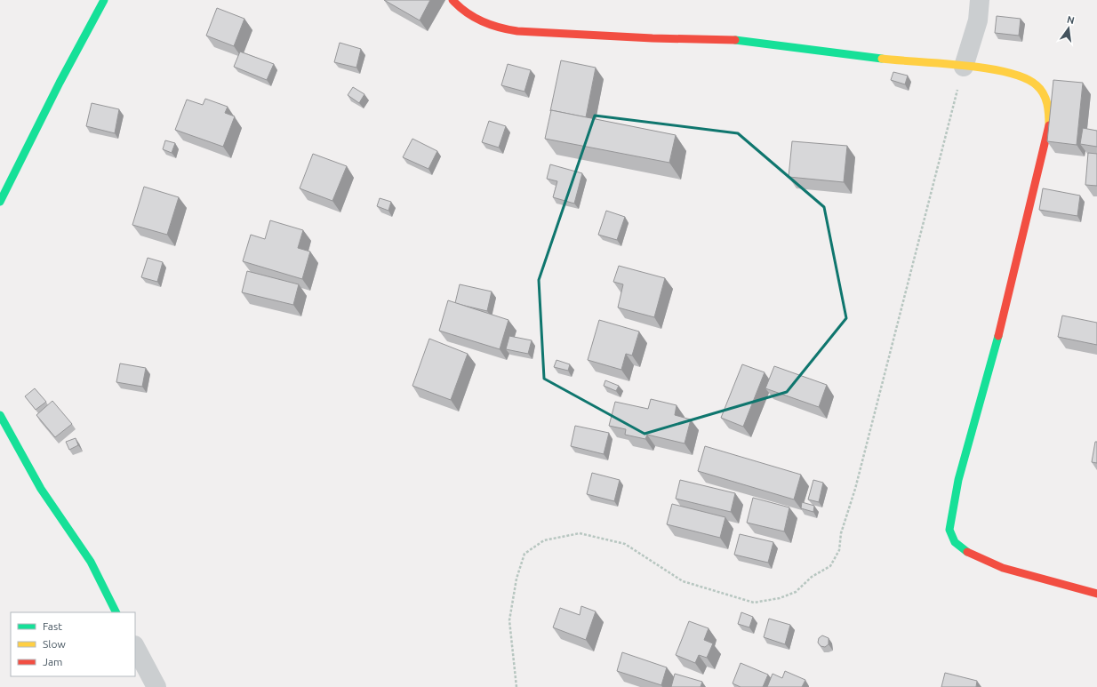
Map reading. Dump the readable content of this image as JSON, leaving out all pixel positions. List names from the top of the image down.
{
  "legend": ["Fast", "Slow", "Jam"],
  "north": "top"
}
